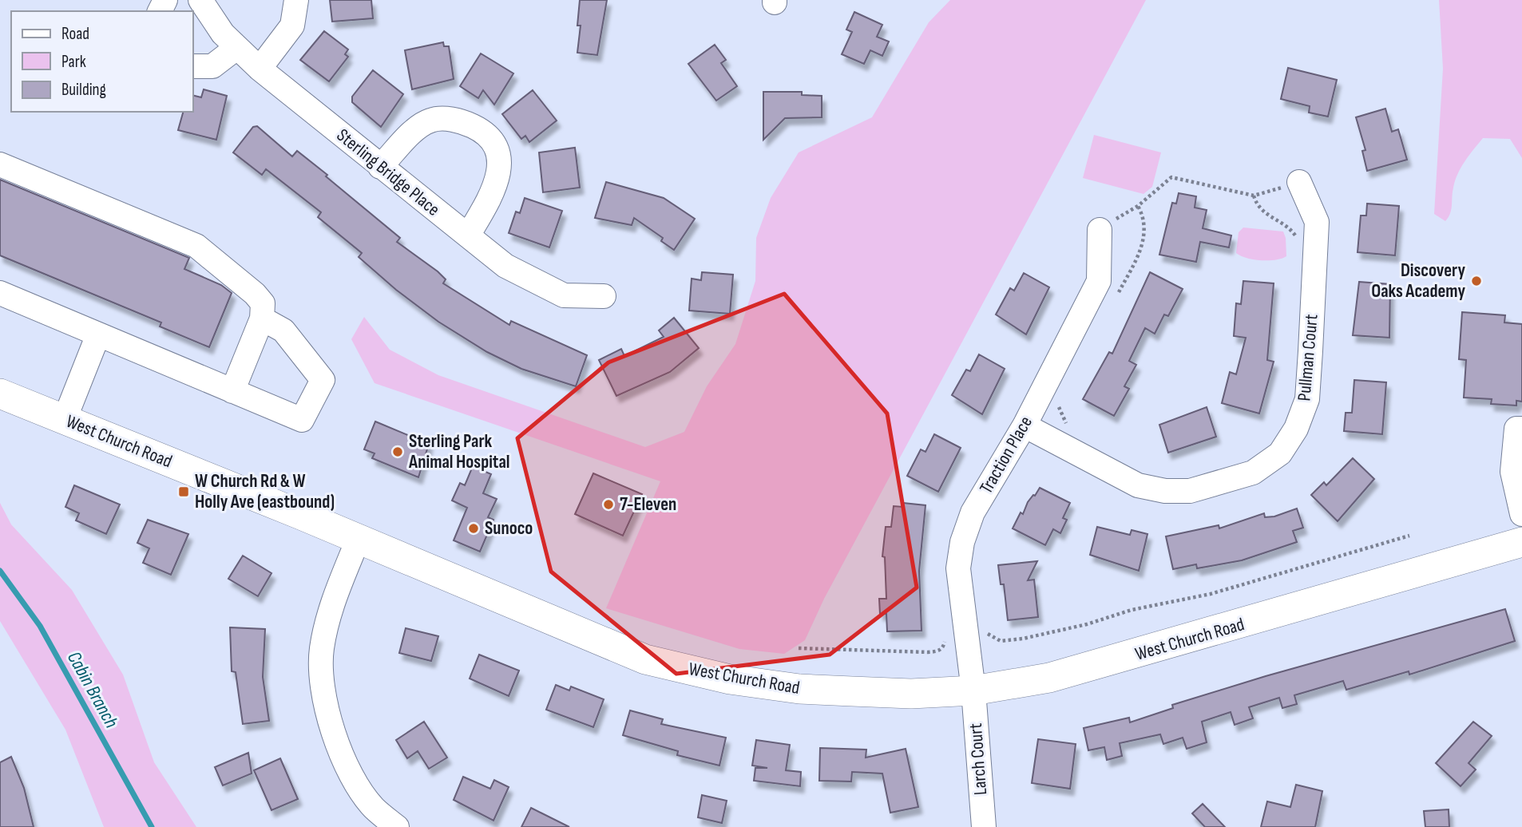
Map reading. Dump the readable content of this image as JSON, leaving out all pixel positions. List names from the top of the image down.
{
  "streets": {
    "main road": ["West Church Road"],
    "street": [
      "Sterling Bridge Place",
      "Pullman Court",
      "Traction Place",
      "Larch Court"
    ]
  },
  "crossings": [
    ["Pullman Court", "Traction Place"],
    ["West Church Road", "Traction Place"],
    ["West Church Road", "Larch Court"],
    ["Traction Place", "Larch Court"]
  ],
  "water": ["Cabin Branch"],
  "places": {
    "other": [
      "Discovery Oaks Academy",
      "Sterling Park Animal Hospital",
      "7-Eleven",
      "Sunoco"
    ],
    "transit": ["W Church Rd & W Holly Ave (eastbound)"]
  },
  "legend": ["Road", "Park", "Building"]
}
